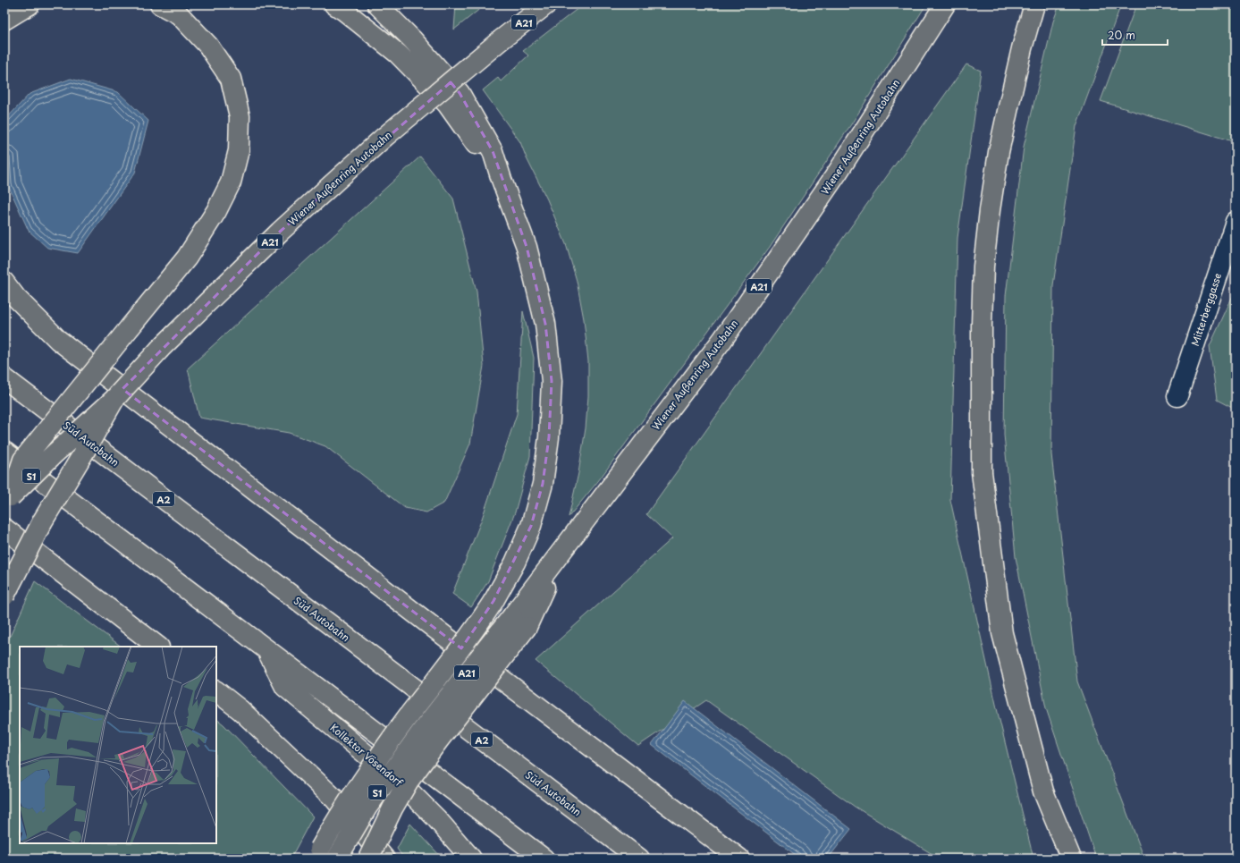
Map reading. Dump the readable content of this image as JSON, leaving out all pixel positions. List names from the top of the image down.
{
  "streets": {
    "highway": [
      "A21",
      "Wiener Außenring Autobahn",
      "Süd Autobahn",
      "S1",
      "A2",
      "Kollektor Vösendorf"
    ],
    "street": ["Mitterberggasse"]
  },
  "crossings": [
    ["A21", "Wiener Außenring Autobahn"],
    ["A21", "S1"],
    ["Wiener Außenring Autobahn", "S1"]
  ],
  "scale_bar": "20 m"
}
